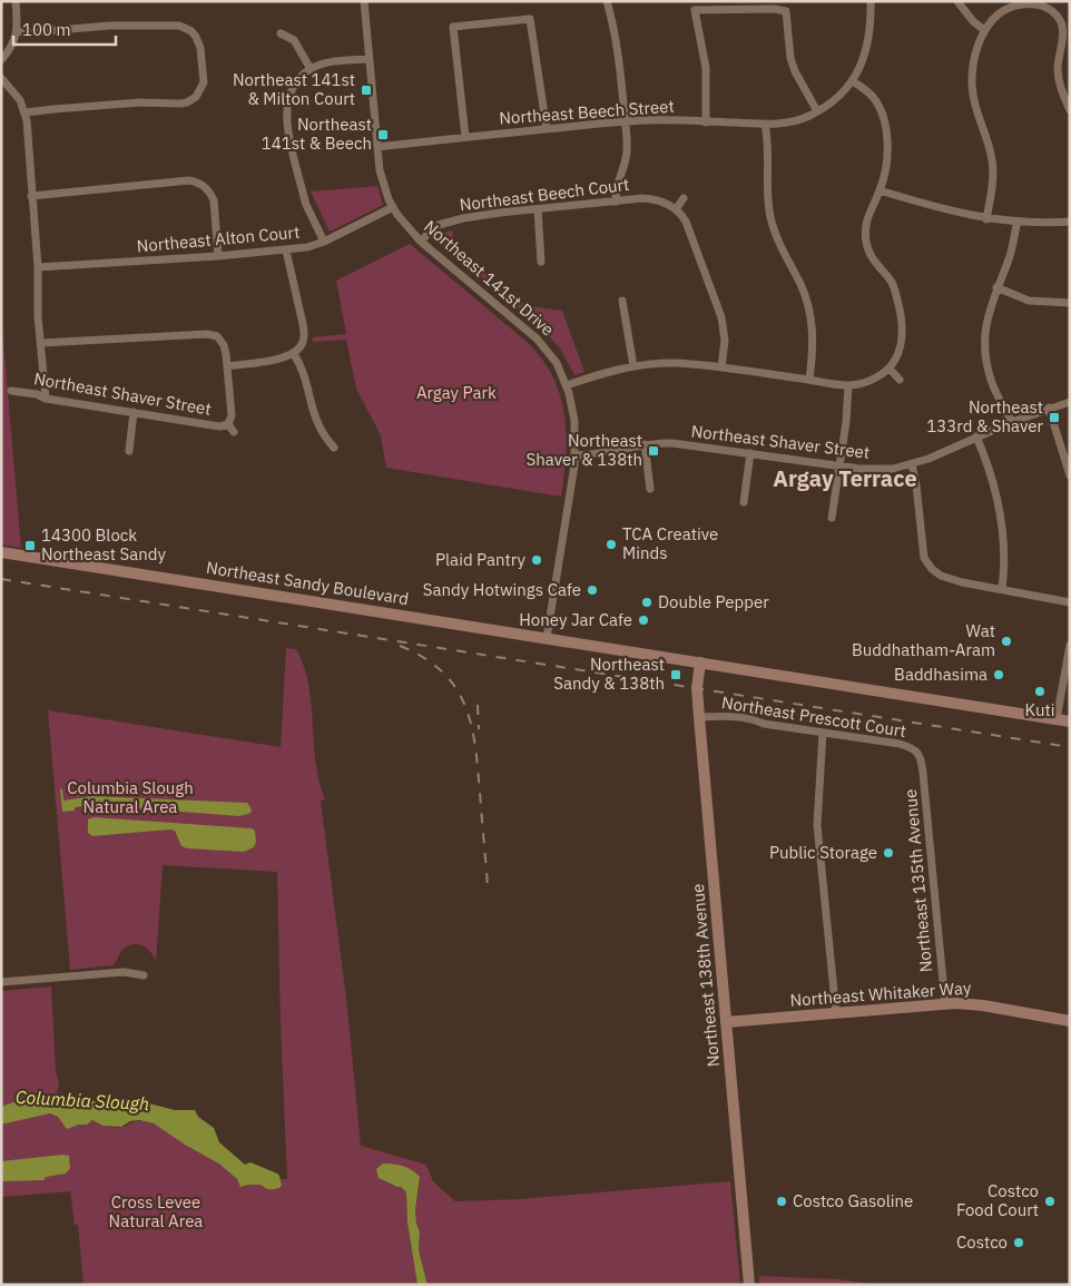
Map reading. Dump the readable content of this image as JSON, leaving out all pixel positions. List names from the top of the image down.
{
  "streets": {
    "main road": ["Northeast Sandy Boulevard", "Northeast 138th Avenue", "Northeast Whitaker Way"],
    "street": [
      "Northeast Beech Street",
      "Northeast Beech Court",
      "Northeast Alton Court",
      "Northeast 141st Drive",
      "Northeast Shaver Street",
      "Northeast Prescott Court",
      "Northeast 135th Avenue"
    ]
  },
  "crossings": [
    ["Northeast Beech Street", "Northeast 141st Drive"],
    ["Northeast Beech Court", "Northeast 141st Drive"],
    ["Northeast Alton Court", "Northeast 141st Drive"],
    ["Northeast 141st Drive", "Northeast Shaver Street"],
    ["Northeast 141st Drive", "Northeast Sandy Boulevard"],
    ["Northeast Sandy Boulevard", "Northeast 138th Avenue"],
    ["Northeast Prescott Court", "Northeast 135th Avenue"],
    ["Northeast Prescott Court", "Northeast 138th Avenue"],
    ["Northeast 135th Avenue", "Northeast Whitaker Way"],
    ["Northeast 138th Avenue", "Northeast Whitaker Way"]
  ],
  "districts": ["Argay Terrace"],
  "water": ["Columbia Slough"],
  "parks": ["Argay Park", "Columbia Slough Natural Area", "Cross Levee Natural Area"],
  "places": {
    "transit": [
      "Northeast 141st & Milton Court",
      "Northeast 141st & Beech",
      "Northeast 133rd & Shaver",
      "Northeast Shaver & 138th",
      "14300 Block Northeast Sandy",
      "Northeast Sandy & 138th"
    ],
    "other": [
      "TCA Creative Minds",
      "Plaid Pantry",
      "Sandy Hotwings Cafe",
      "Double Pepper",
      "Honey Jar Cafe",
      "Wat Buddhatham-Aram",
      "Baddhasima",
      "Kuti",
      "Public Storage",
      "Costco Gasoline",
      "Costco Food Court",
      "Costco"
    ]
  },
  "scale_bar": "100 m"
}
